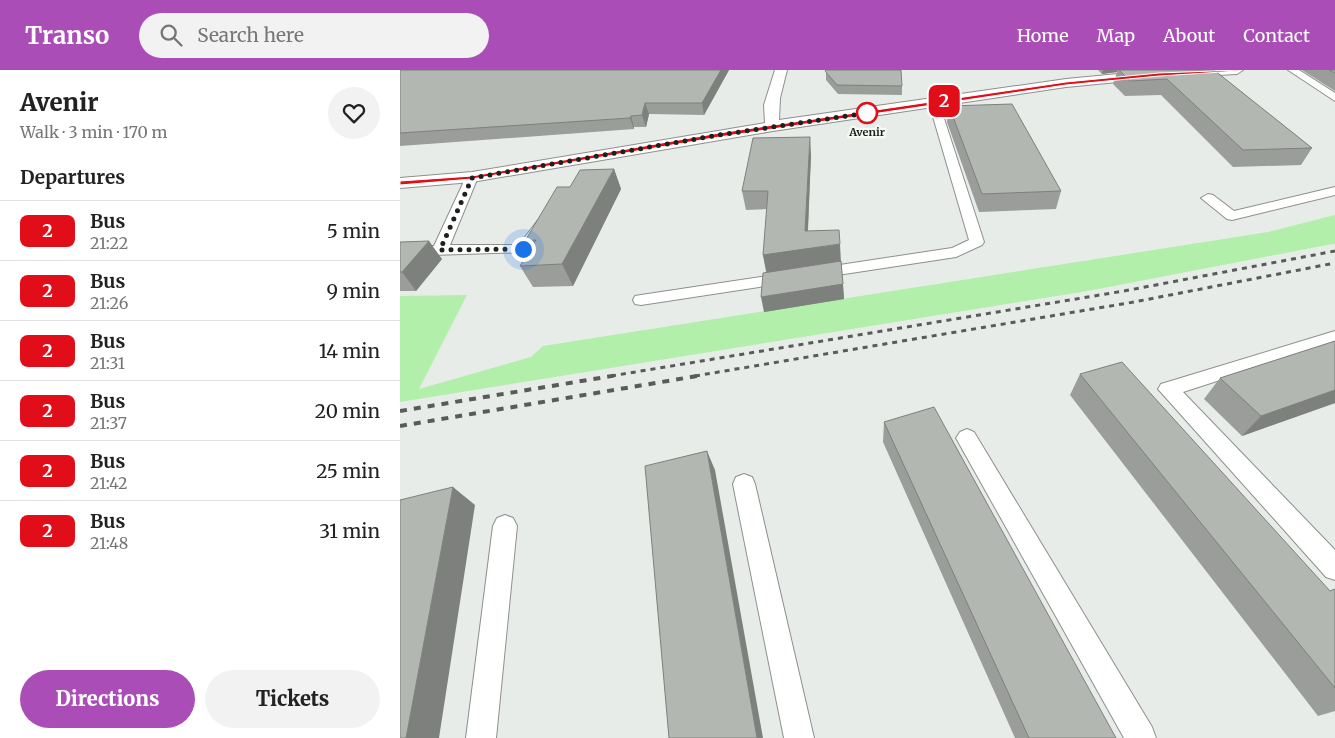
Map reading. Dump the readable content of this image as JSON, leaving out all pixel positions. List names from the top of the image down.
{
  "places": ["Avenir"],
  "lines": ["bus line 2"],
  "page": {
    "header": "Transo",
    "search": "Search here",
    "nav": [
      "Home",
      "Map",
      "About",
      "Contact"
    ],
    "heading": [
      ["Avenir", "Walk · 3 min · 170 m"],
      "Departures"
    ],
    "on_map": "2",
    "list": [
      {
        "mark": "2",
        "name": "Bus",
        "note": "21:22",
        "value": "5 min"
      },
      {
        "mark": "2",
        "name": "Bus",
        "note": "21:26",
        "value": "9 min"
      },
      {
        "mark": "2",
        "name": "Bus",
        "note": "21:31",
        "value": "14 min"
      },
      {
        "mark": "2",
        "name": "Bus",
        "note": "21:37",
        "value": "20 min"
      },
      {
        "mark": "2",
        "name": "Bus",
        "note": "21:42",
        "value": "25 min"
      },
      {
        "mark": "2",
        "name": "Bus",
        "note": "21:48",
        "value": "31 min"
      }
    ],
    "buttons": ["Directions", "Tickets"]
  }
}
